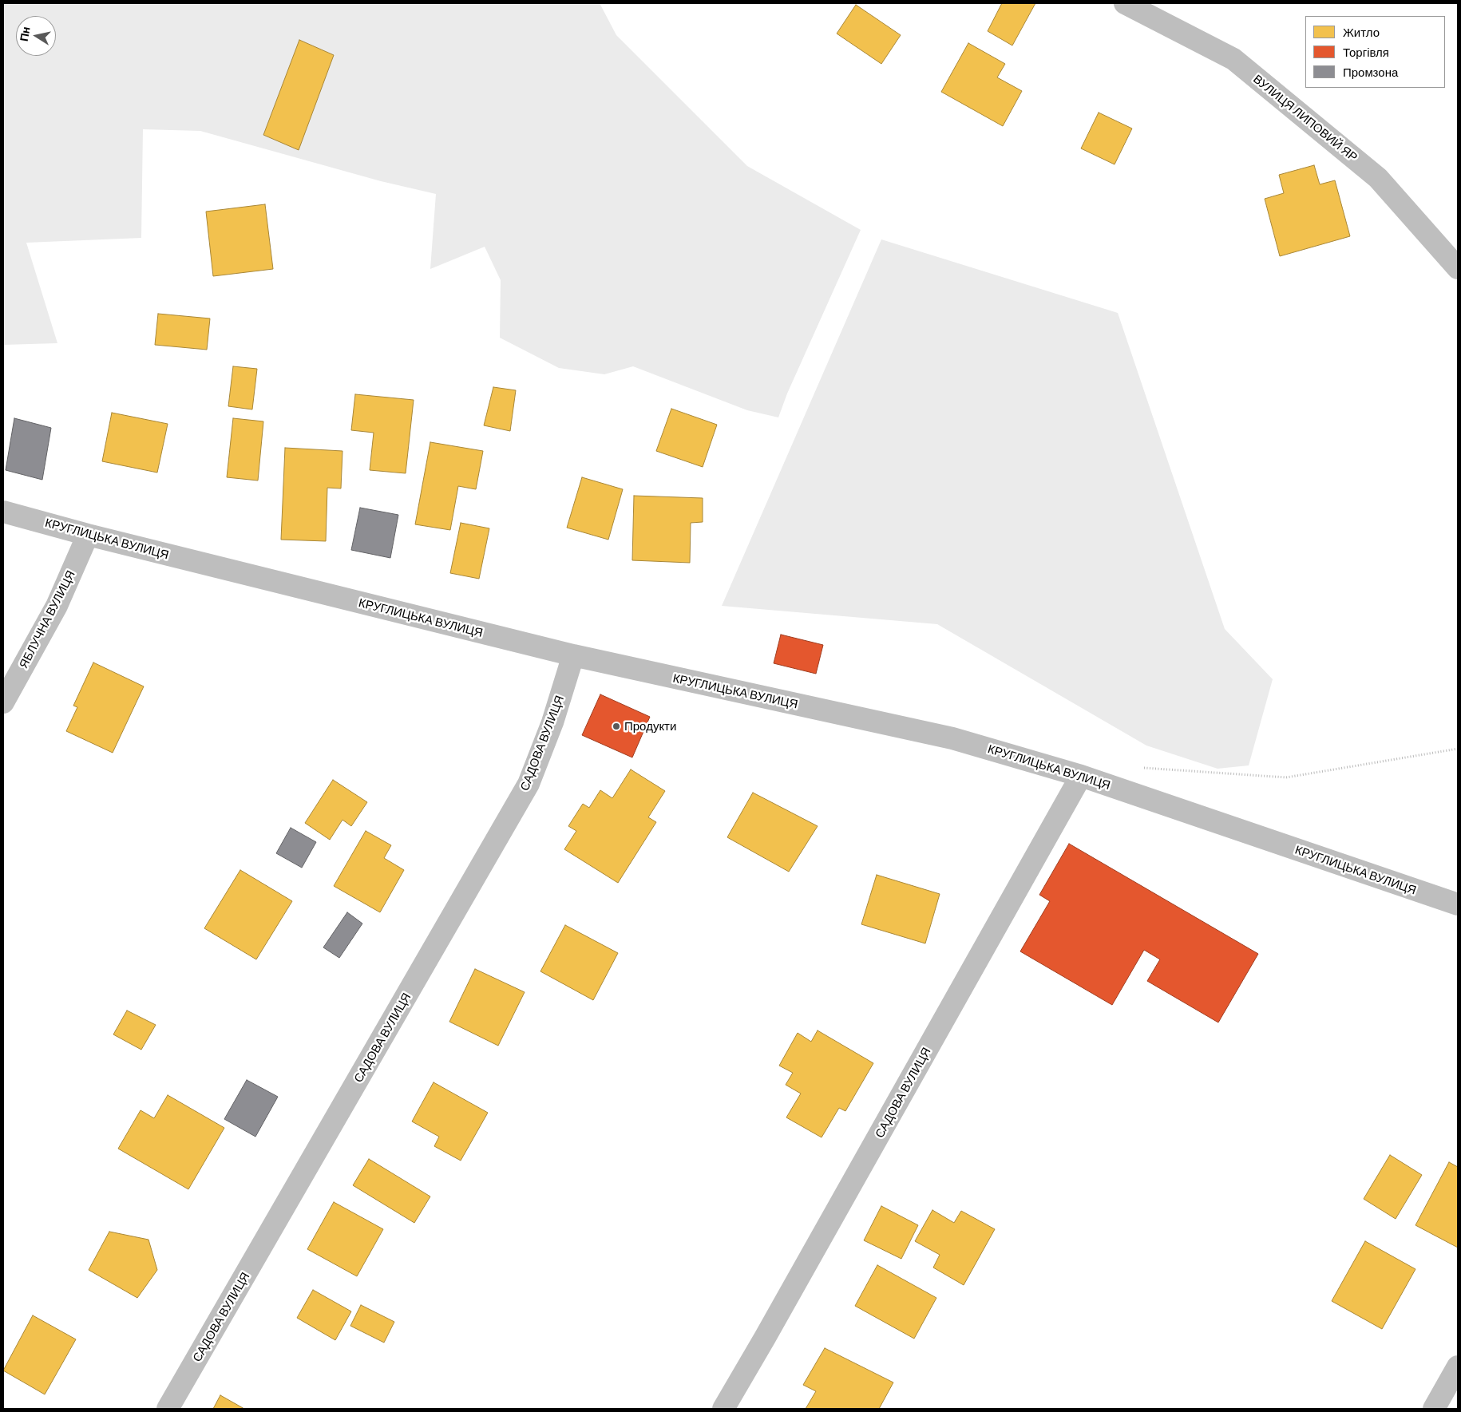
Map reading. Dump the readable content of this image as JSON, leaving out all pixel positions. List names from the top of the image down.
{
  "streets": {
    "street": [
      "ВУЛИЦЯ ЛИПОВИЙ ЯР",
      "КРУГЛИЦЬКА ВУЛИЦЯ",
      "ЯБЛУЧНА ВУЛИЦЯ",
      "САДОВА ВУЛИЦЯ"
    ]
  },
  "crossings": [
    ["КРУГЛИЦЬКА ВУЛИЦЯ", "ЯБЛУЧНА ВУЛИЦЯ"],
    ["КРУГЛИЦЬКА ВУЛИЦЯ", "САДОВА ВУЛИЦЯ"]
  ],
  "places": ["Продукти"],
  "legend": ["Житло", "Торгівля", "Промзона"],
  "north": "left"
}
